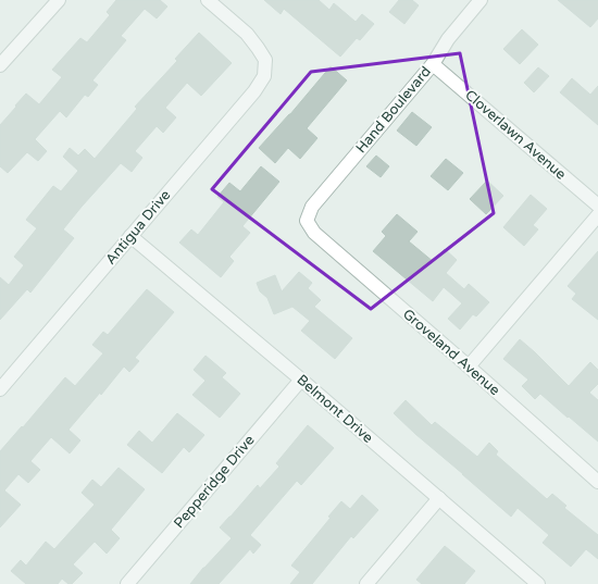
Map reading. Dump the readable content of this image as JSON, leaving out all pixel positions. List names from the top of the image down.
{
  "streets": {
    "street": [
      "Hand Boulevard",
      "Cloverlawn Avenue",
      "Antigua Drive",
      "Groveland Avenue",
      "Belmont Drive",
      "Pepperidge Drive"
    ]
  },
  "crossings": [
    ["Hand Boulevard", "Cloverlawn Avenue"],
    ["Hand Boulevard", "Groveland Avenue"],
    ["Antigua Drive", "Belmont Drive"],
    ["Belmont Drive", "Pepperidge Drive"]
  ]
}
